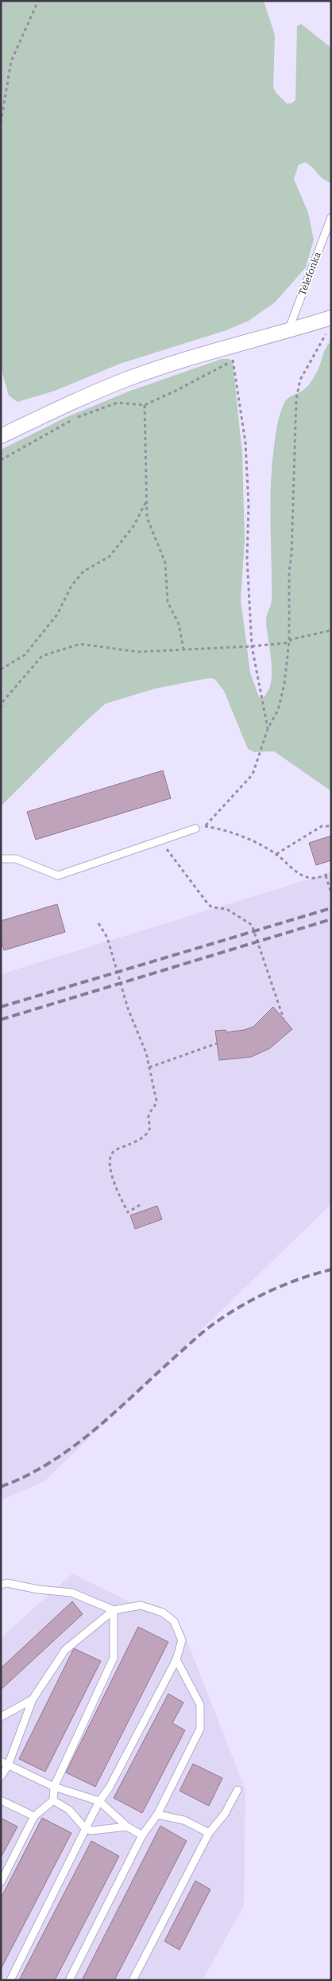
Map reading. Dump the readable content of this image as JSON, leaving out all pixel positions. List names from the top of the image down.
{
  "streets": {
    "lane": ["Telefonka"]
  }
}
